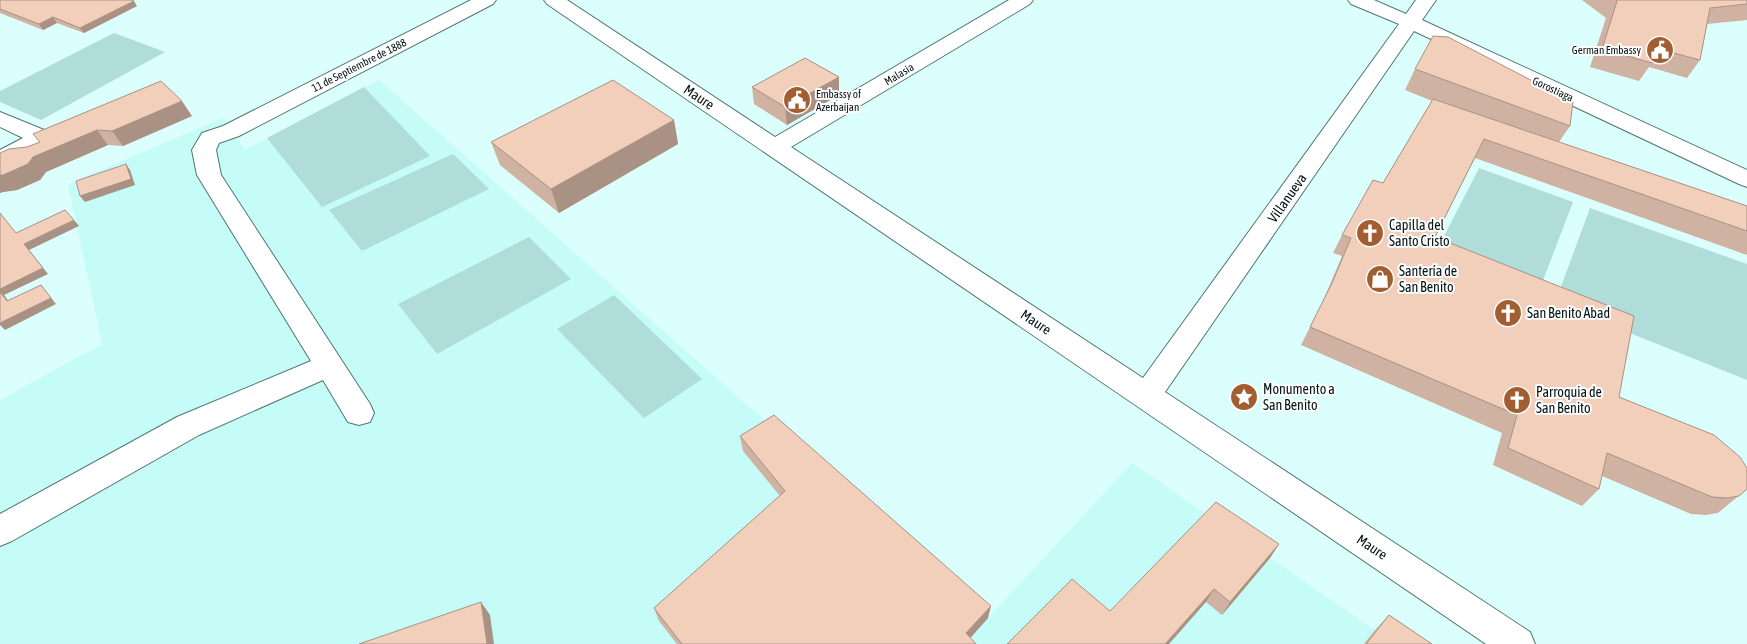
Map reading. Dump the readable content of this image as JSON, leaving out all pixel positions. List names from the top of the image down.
{
  "streets": {
    "street": [
      "11 de Septiembre de 1888",
      "Malasia",
      "Gorostiaga",
      "Maure",
      "Villanueva"
    ]
  },
  "crossings": [
    ["Malasia", "Maure"],
    ["Gorostiaga", "Villanueva"],
    ["Maure", "Villanueva"]
  ],
  "places": {
    "public building": ["German Embassy", "Embassy of Azerbaijan"],
    "church": ["Capilla del Santo Cristo", "San Benito Abad", "Parroquia de San Benito"],
    "shop": ["Santería de San Benito"],
    "place": ["Monumento a San Benito"]
  }
}
